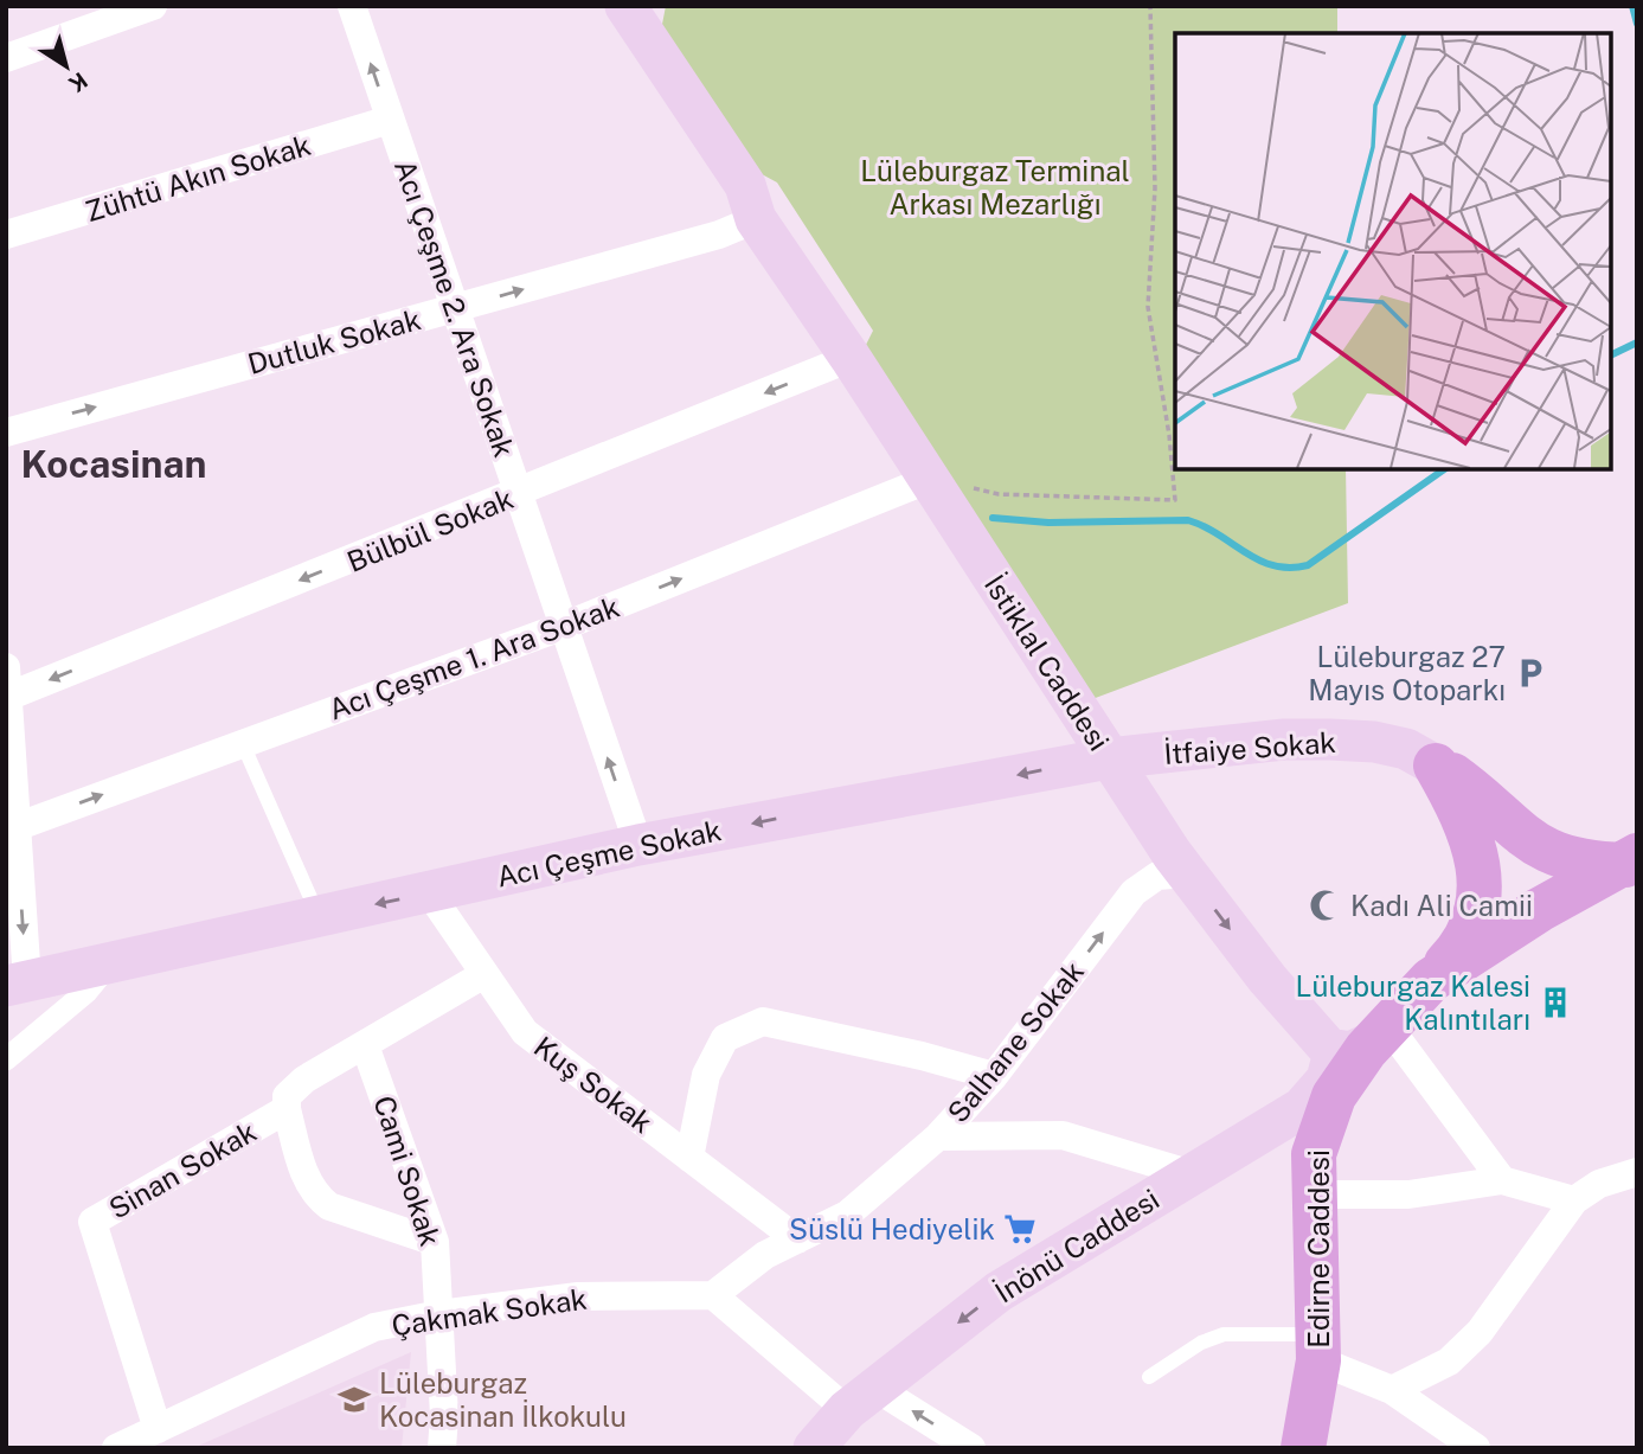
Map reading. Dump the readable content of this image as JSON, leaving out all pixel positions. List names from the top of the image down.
{
  "streets": {
    "main road": [
      "İstiklal Caddesi",
      "İtfaiye Sokak",
      "Acı Çeşme Sokak",
      "İnönü Caddesi",
      "Edirne Caddesi"
    ],
    "street": [
      "Zühtü Akın Sokak",
      "Acı Çeşme 2. Ara Sokak",
      "Dutluk Sokak",
      "Bülbül Sokak",
      "Acı Çeşme 1. Ara Sokak",
      "Salhane Sokak",
      "Kuş Sokak",
      "Sinan Sokak",
      "Cami Sokak",
      "Çakmak Sokak"
    ]
  },
  "crossings": [
    ["Zühtü Akın Sokak", "Acı Çeşme 2. Ara Sokak"],
    ["Acı Çeşme 2. Ara Sokak", "Dutluk Sokak"],
    ["Acı Çeşme 2. Ara Sokak", "Bülbül Sokak"],
    ["Acı Çeşme 2. Ara Sokak", "Acı Çeşme 1. Ara Sokak"],
    ["Acı Çeşme 2. Ara Sokak", "Acı Çeşme Sokak"],
    ["Dutluk Sokak", "İstiklal Caddesi"],
    ["Bülbül Sokak", "İstiklal Caddesi"],
    ["Acı Çeşme 1. Ara Sokak", "İstiklal Caddesi"],
    ["İstiklal Caddesi", "İtfaiye Sokak"],
    ["İstiklal Caddesi", "Acı Çeşme Sokak"],
    ["İstiklal Caddesi", "Salhane Sokak"],
    ["İstiklal Caddesi", "İnönü Caddesi"],
    ["İtfaiye Sokak", "Acı Çeşme Sokak"],
    ["İtfaiye Sokak", "Edirne Caddesi"],
    ["Acı Çeşme Sokak", "Kuş Sokak"],
    ["Salhane Sokak", "Kuş Sokak"],
    ["Salhane Sokak", "Çakmak Sokak"],
    ["Sinan Sokak", "Çakmak Sokak"],
    ["Cami Sokak", "Çakmak Sokak"]
  ],
  "one_way": [
    "Acı Çeşme 2. Ara Sokak",
    "Dutluk Sokak",
    "Bülbül Sokak",
    "Acı Çeşme 1. Ara Sokak",
    "Acı Çeşme Sokak",
    "Salhane Sokak",
    "İnönü Caddesi"
  ],
  "districts": ["Kocasinan"],
  "parks": ["Lüleburgaz Terminal Arkası Mezarlığı"],
  "places": {
    "parking": ["Lüleburgaz 27 Mayıs Otoparkı"],
    "mosque": ["Kadı Ali Camii"],
    "building": ["Lüleburgaz Kalesi Kalıntıları"],
    "supermarket": ["Süslü Hediyelik"],
    "school or university": ["Lüleburgaz Kocasinan İlkokulu"]
  },
  "north": "bottom right"
}
